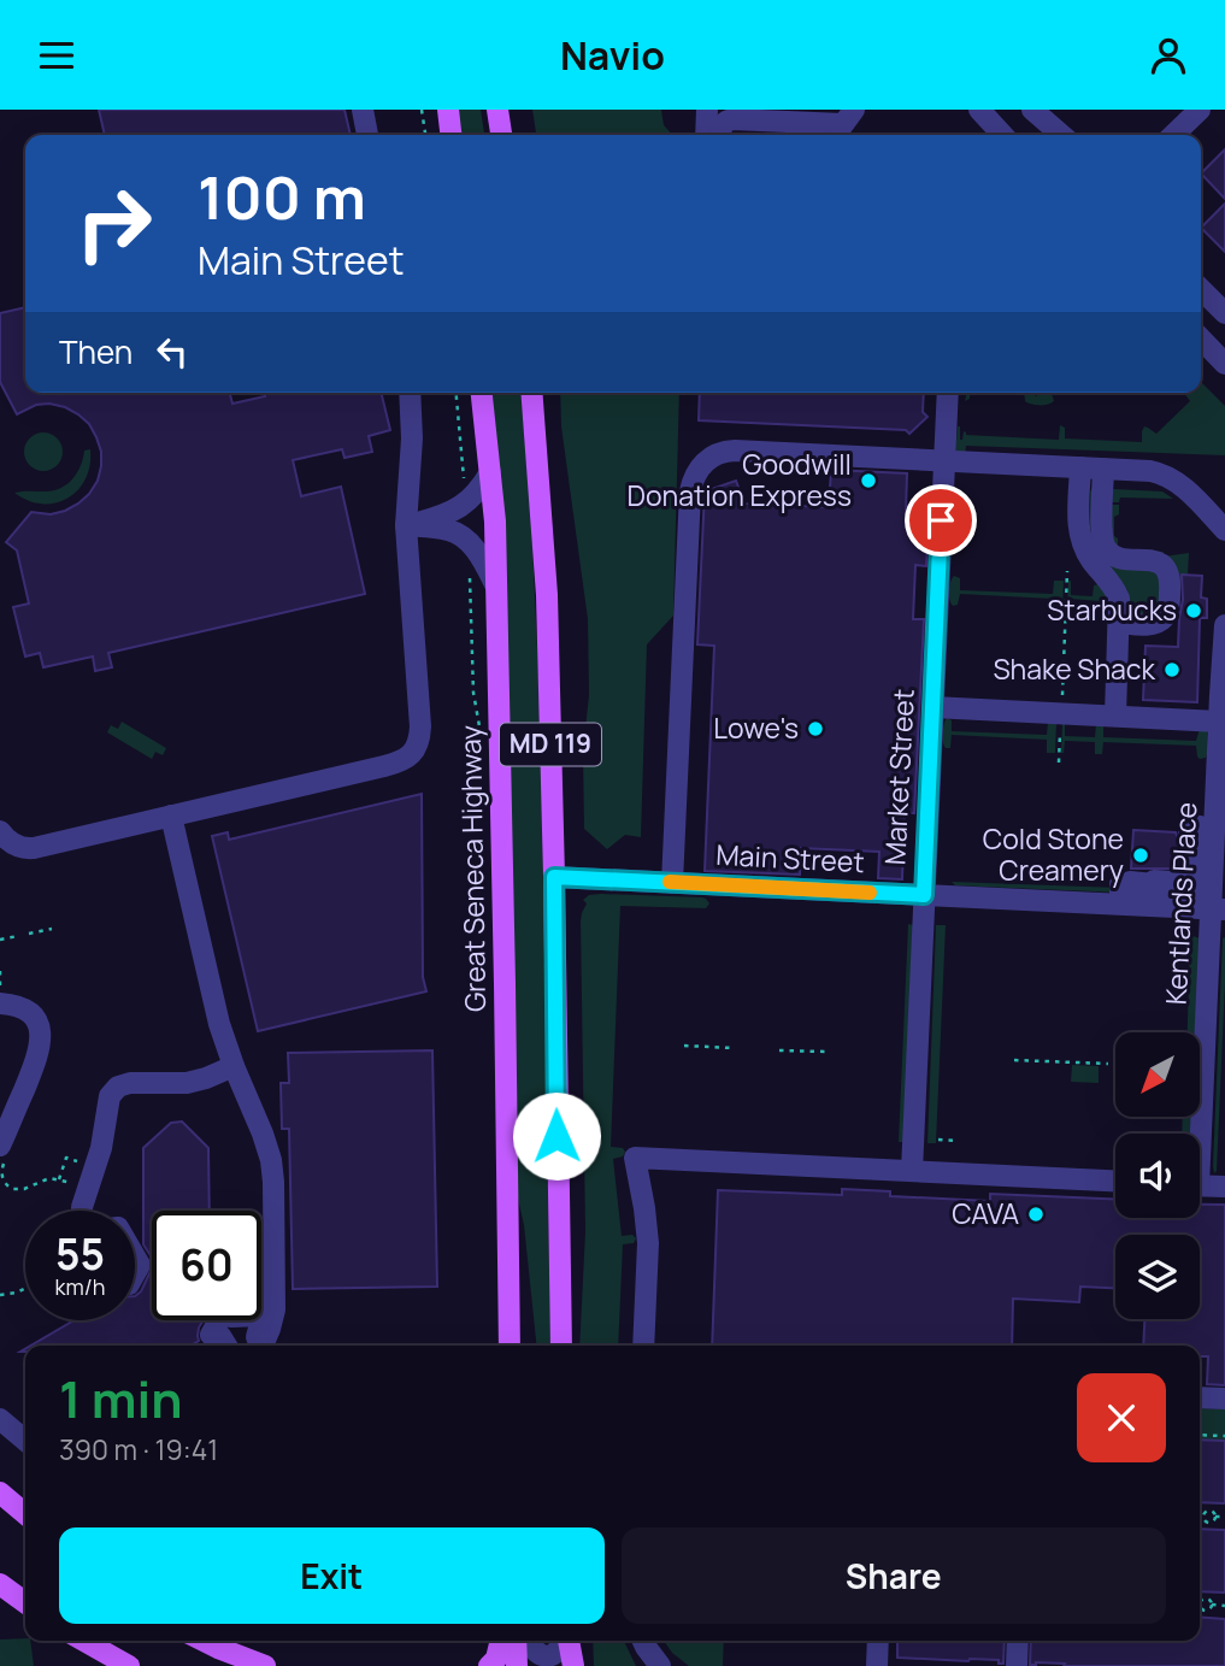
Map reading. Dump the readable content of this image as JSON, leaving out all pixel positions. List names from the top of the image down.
{
  "streets": {
    "main road": ["MD 119", "Great Seneca Highway"],
    "street": ["Market Street", "Main Street", "Kentlands Place"]
  },
  "crossings": [
    ["MD 119", "Main Street"],
    ["Market Street", "Main Street"],
    ["Main Street", "Kentlands Place"]
  ],
  "places": [
    "Goodwill Donation Express",
    "Starbucks",
    "Shake Shack",
    "Lowe's",
    "Cold Stone Creamery",
    "CAVA"
  ],
  "north": "bottom left",
  "page": {
    "header": "Navio",
    "turn": ["100 m", "Main Street"],
    "then": "Then",
    "speed": "55 km/h",
    "limit": "60",
    "heading": ["1 min", "390 m · 19:41"],
    "buttons": ["Exit", "Share"]
  }
}
